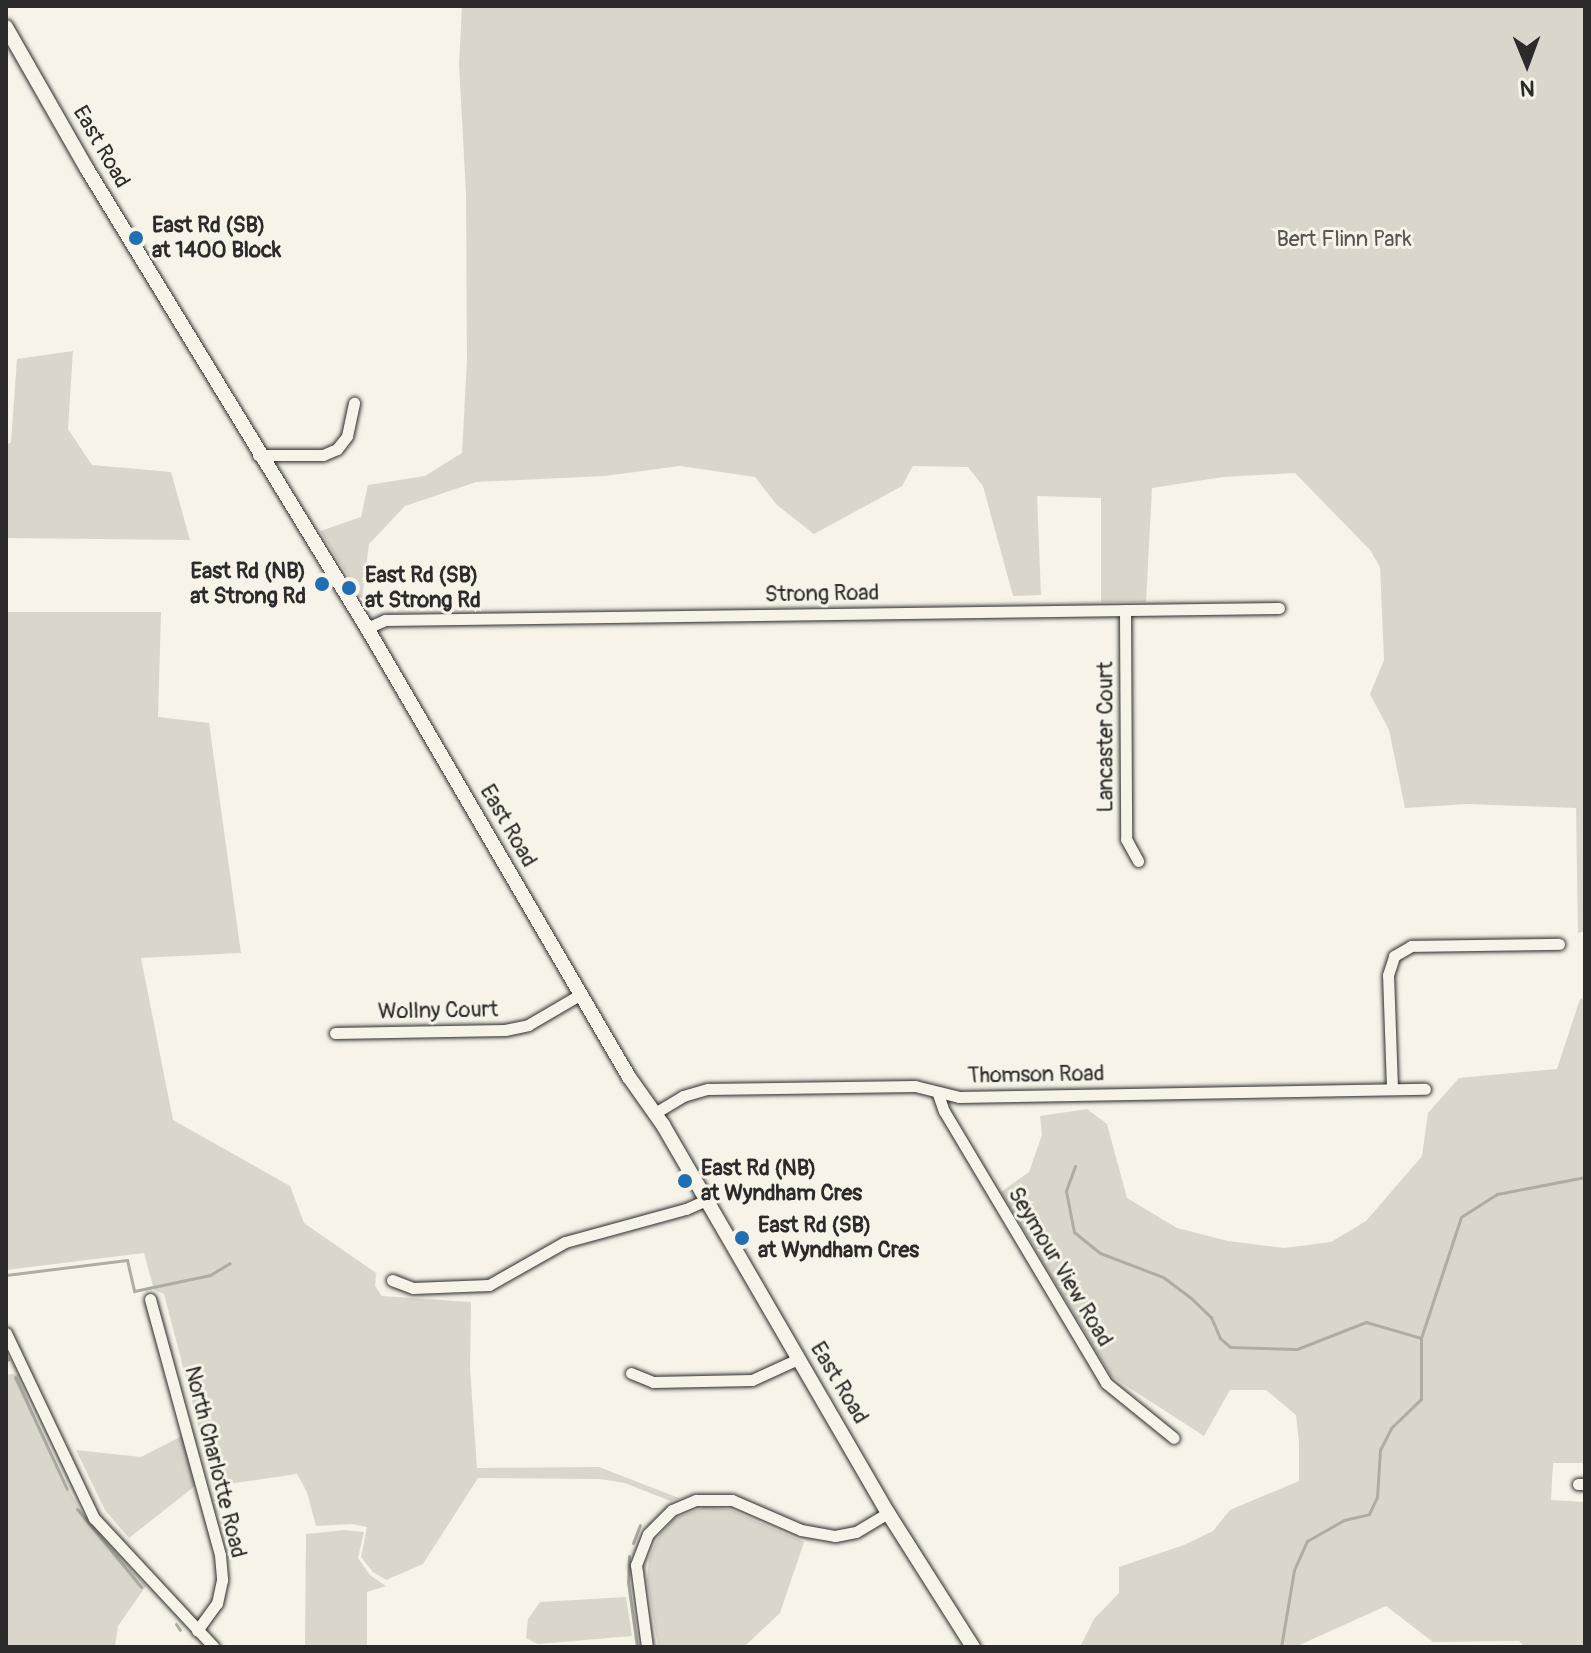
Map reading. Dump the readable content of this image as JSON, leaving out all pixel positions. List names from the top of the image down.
{
  "streets": {
    "main road": ["East Road"],
    "street": [
      "Strong Road",
      "Lancaster Court",
      "Wollny Court",
      "Thomson Road",
      "Seymour View Road",
      "North Charlotte Road"
    ]
  },
  "crossings": [
    ["East Road", "Strong Road"],
    ["East Road", "Wollny Court"],
    ["East Road", "Thomson Road"],
    ["Strong Road", "Lancaster Court"],
    ["Thomson Road", "Seymour View Road"]
  ],
  "parks": ["Bert Flinn Park"],
  "places": [
    "East Rd (SB) at 1400 Block",
    "East Rd (NB) at Strong Rd",
    "East Rd (SB) at Strong Rd",
    "East Rd (NB) at Wyndham Cres",
    "East Rd (SB) at Wyndham Cres"
  ],
  "north": "bottom"
}
